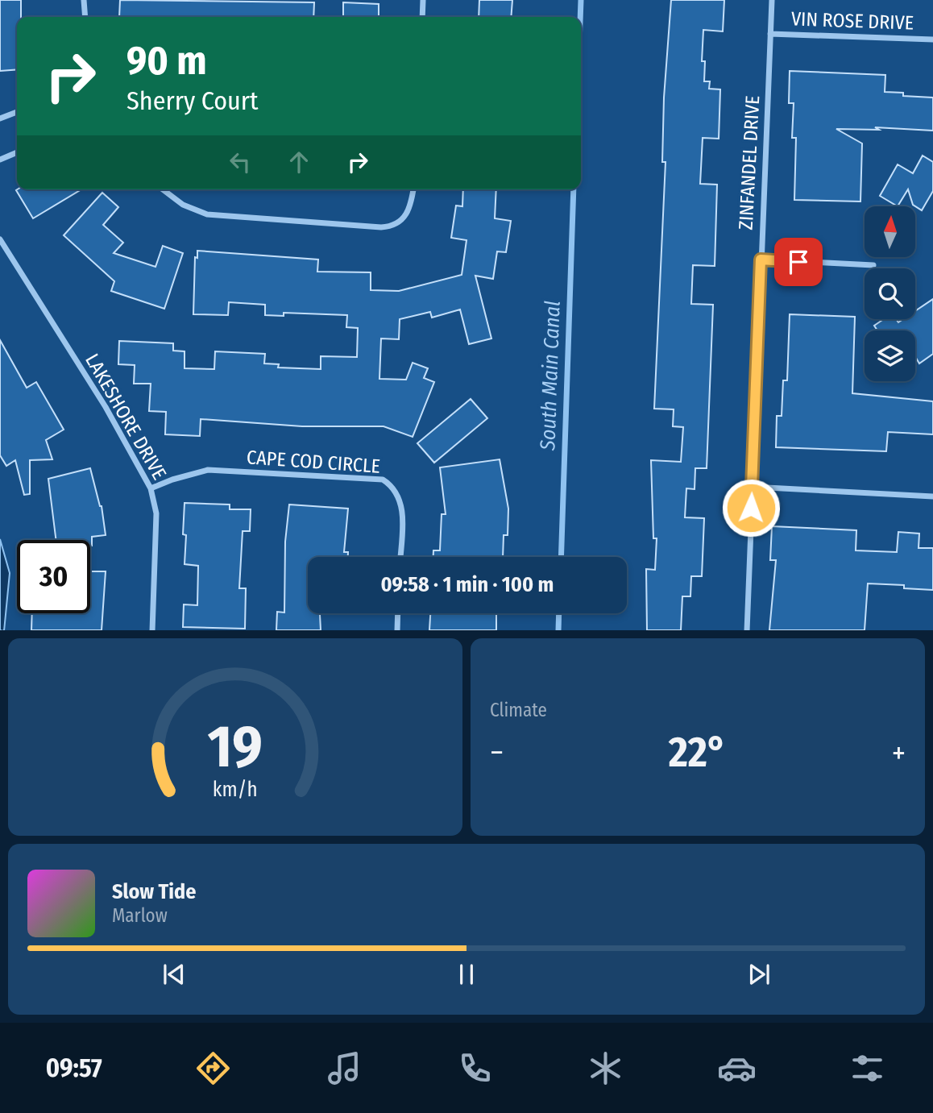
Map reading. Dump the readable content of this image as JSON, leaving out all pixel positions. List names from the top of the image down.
{
  "streets": {
    "street": [
      "VIN ROSE DRIVE",
      "ZINFANDEL DRIVE",
      "LAKESHORE DRIVE",
      "CAPE COD CIRCLE"
    ]
  },
  "crossings": [
    ["VIN ROSE DRIVE", "ZINFANDEL DRIVE"],
    ["LAKESHORE DRIVE", "CAPE COD CIRCLE"]
  ],
  "water": ["South Main Canal"],
  "north": "top",
  "page": {
    "turn": ["90 m", "Sherry Court"],
    "limit": "30",
    "trip": "09:58 · 1 min · 100 m",
    "tile": "Climate",
    "heat": ["−", "22°", "+"],
    "song": ["Slow Tide", "Marlow"],
    "tabs": "09:57",
    "gauge": ["19", "km/h"]
  }
}
